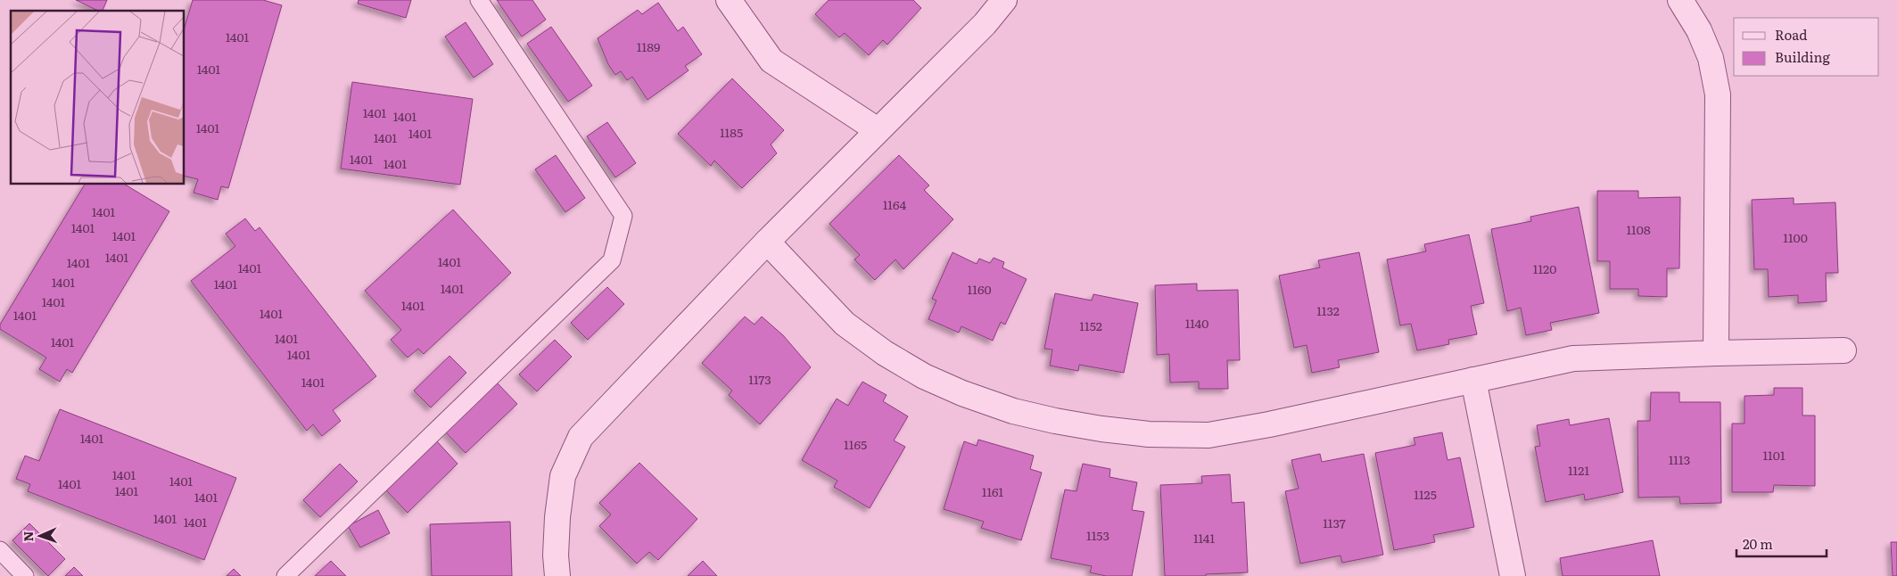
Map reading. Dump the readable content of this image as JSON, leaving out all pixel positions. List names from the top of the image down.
{
  "house_numbers": [
    "1401",
    "1189",
    "1401",
    "1401",
    "1401",
    "1401",
    "1185",
    "1401",
    "1401",
    "1401",
    "1401",
    "1164",
    "1401",
    "1401",
    "1108",
    "1401",
    "1100",
    "1401",
    "1401",
    "1401",
    "1401",
    "1120",
    "1401",
    "1401",
    "1401",
    "1160",
    "1401",
    "1401",
    "1132",
    "1401",
    "1401",
    "1140",
    "1152",
    "1401",
    "1401",
    "1401",
    "1173",
    "1401",
    "1401",
    "1165",
    "1101",
    "1113",
    "1121",
    "1401",
    "1401",
    "1401",
    "1401",
    "1161",
    "1125",
    "1401",
    "1401",
    "1401",
    "1137",
    "1153",
    "1141"
  ],
  "legend": ["Road", "Building"],
  "scale_bar": "20 m",
  "north": "left"
}
